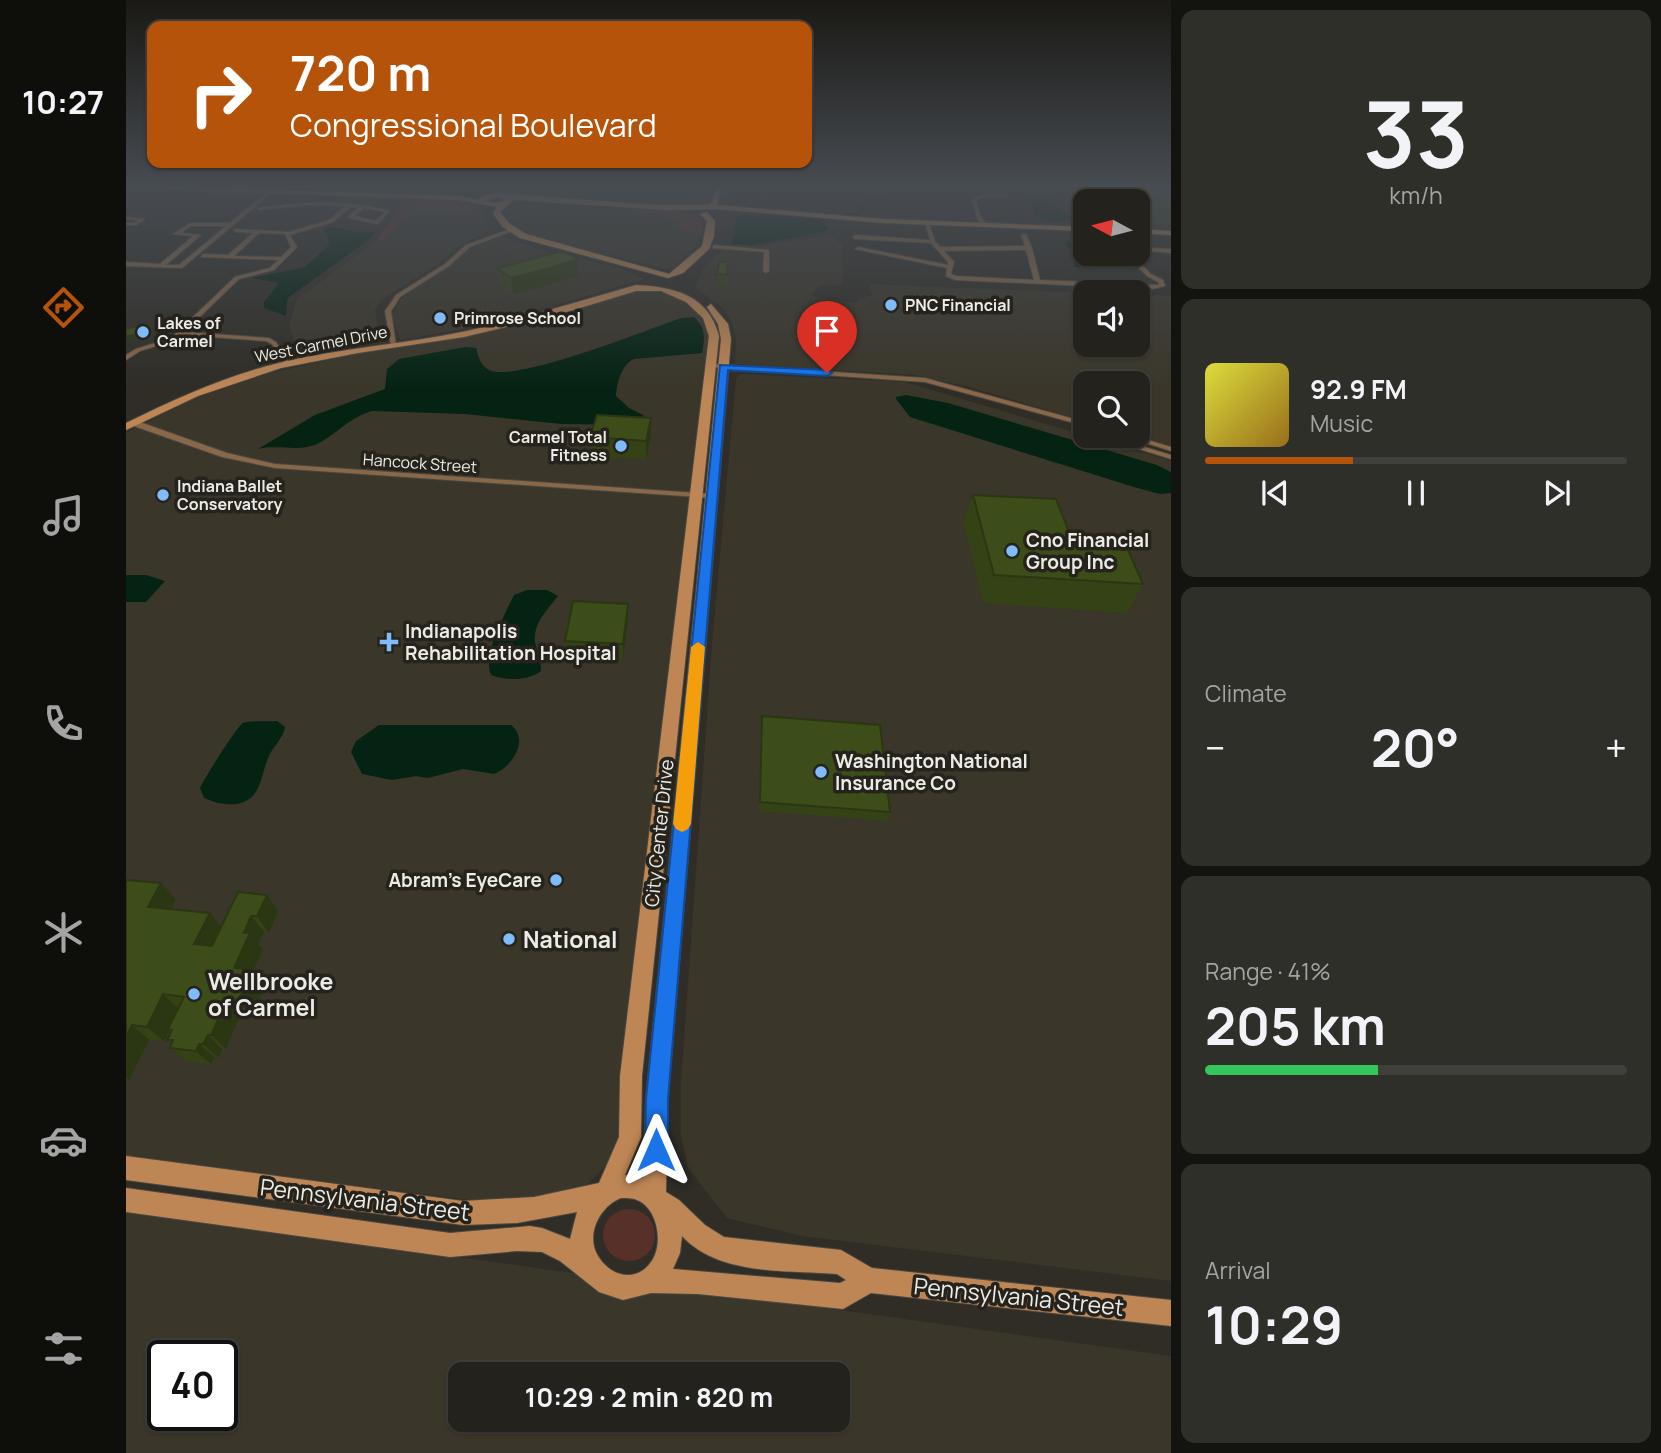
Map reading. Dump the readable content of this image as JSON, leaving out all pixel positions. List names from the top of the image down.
{
  "streets": {
    "street": [
      "West Carmel Drive",
      "Hancock Street",
      "City Center Drive",
      "Pennsylvania Street"
    ]
  },
  "crossings": [
    ["West Carmel Drive", "Hancock Street"],
    ["West Carmel Drive", "City Center Drive"],
    ["Hancock Street", "City Center Drive"],
    ["City Center Drive", "Pennsylvania Street"]
  ],
  "places": {
    "other": [
      "PNC Financial",
      "Primrose School",
      "Lakes of Carmel",
      "Carmel Total Fitness",
      "Indiana Ballet Conservatory",
      "Cno Financial Group Inc",
      "Washington National Insurance Co",
      "Abram’s EyeCare",
      "National",
      "Wellbrooke of Carmel"
    ],
    "health": ["Indianapolis Rehabilitation Hospital"]
  },
  "north": "left",
  "page": {
    "tabs": "10:27",
    "tile": [
      ["33", "km/h"],
      "Climate",
      ["Range · 41%", "205 km"],
      ["Arrival", "10:29"]
    ],
    "turn": ["720 m", "Congressional Boulevard"],
    "song": ["92.9 FM", "Music"],
    "heat": ["−", "20°", "+"],
    "limit": "40",
    "trip": "10:29 · 2 min · 820 m"
  }
}
